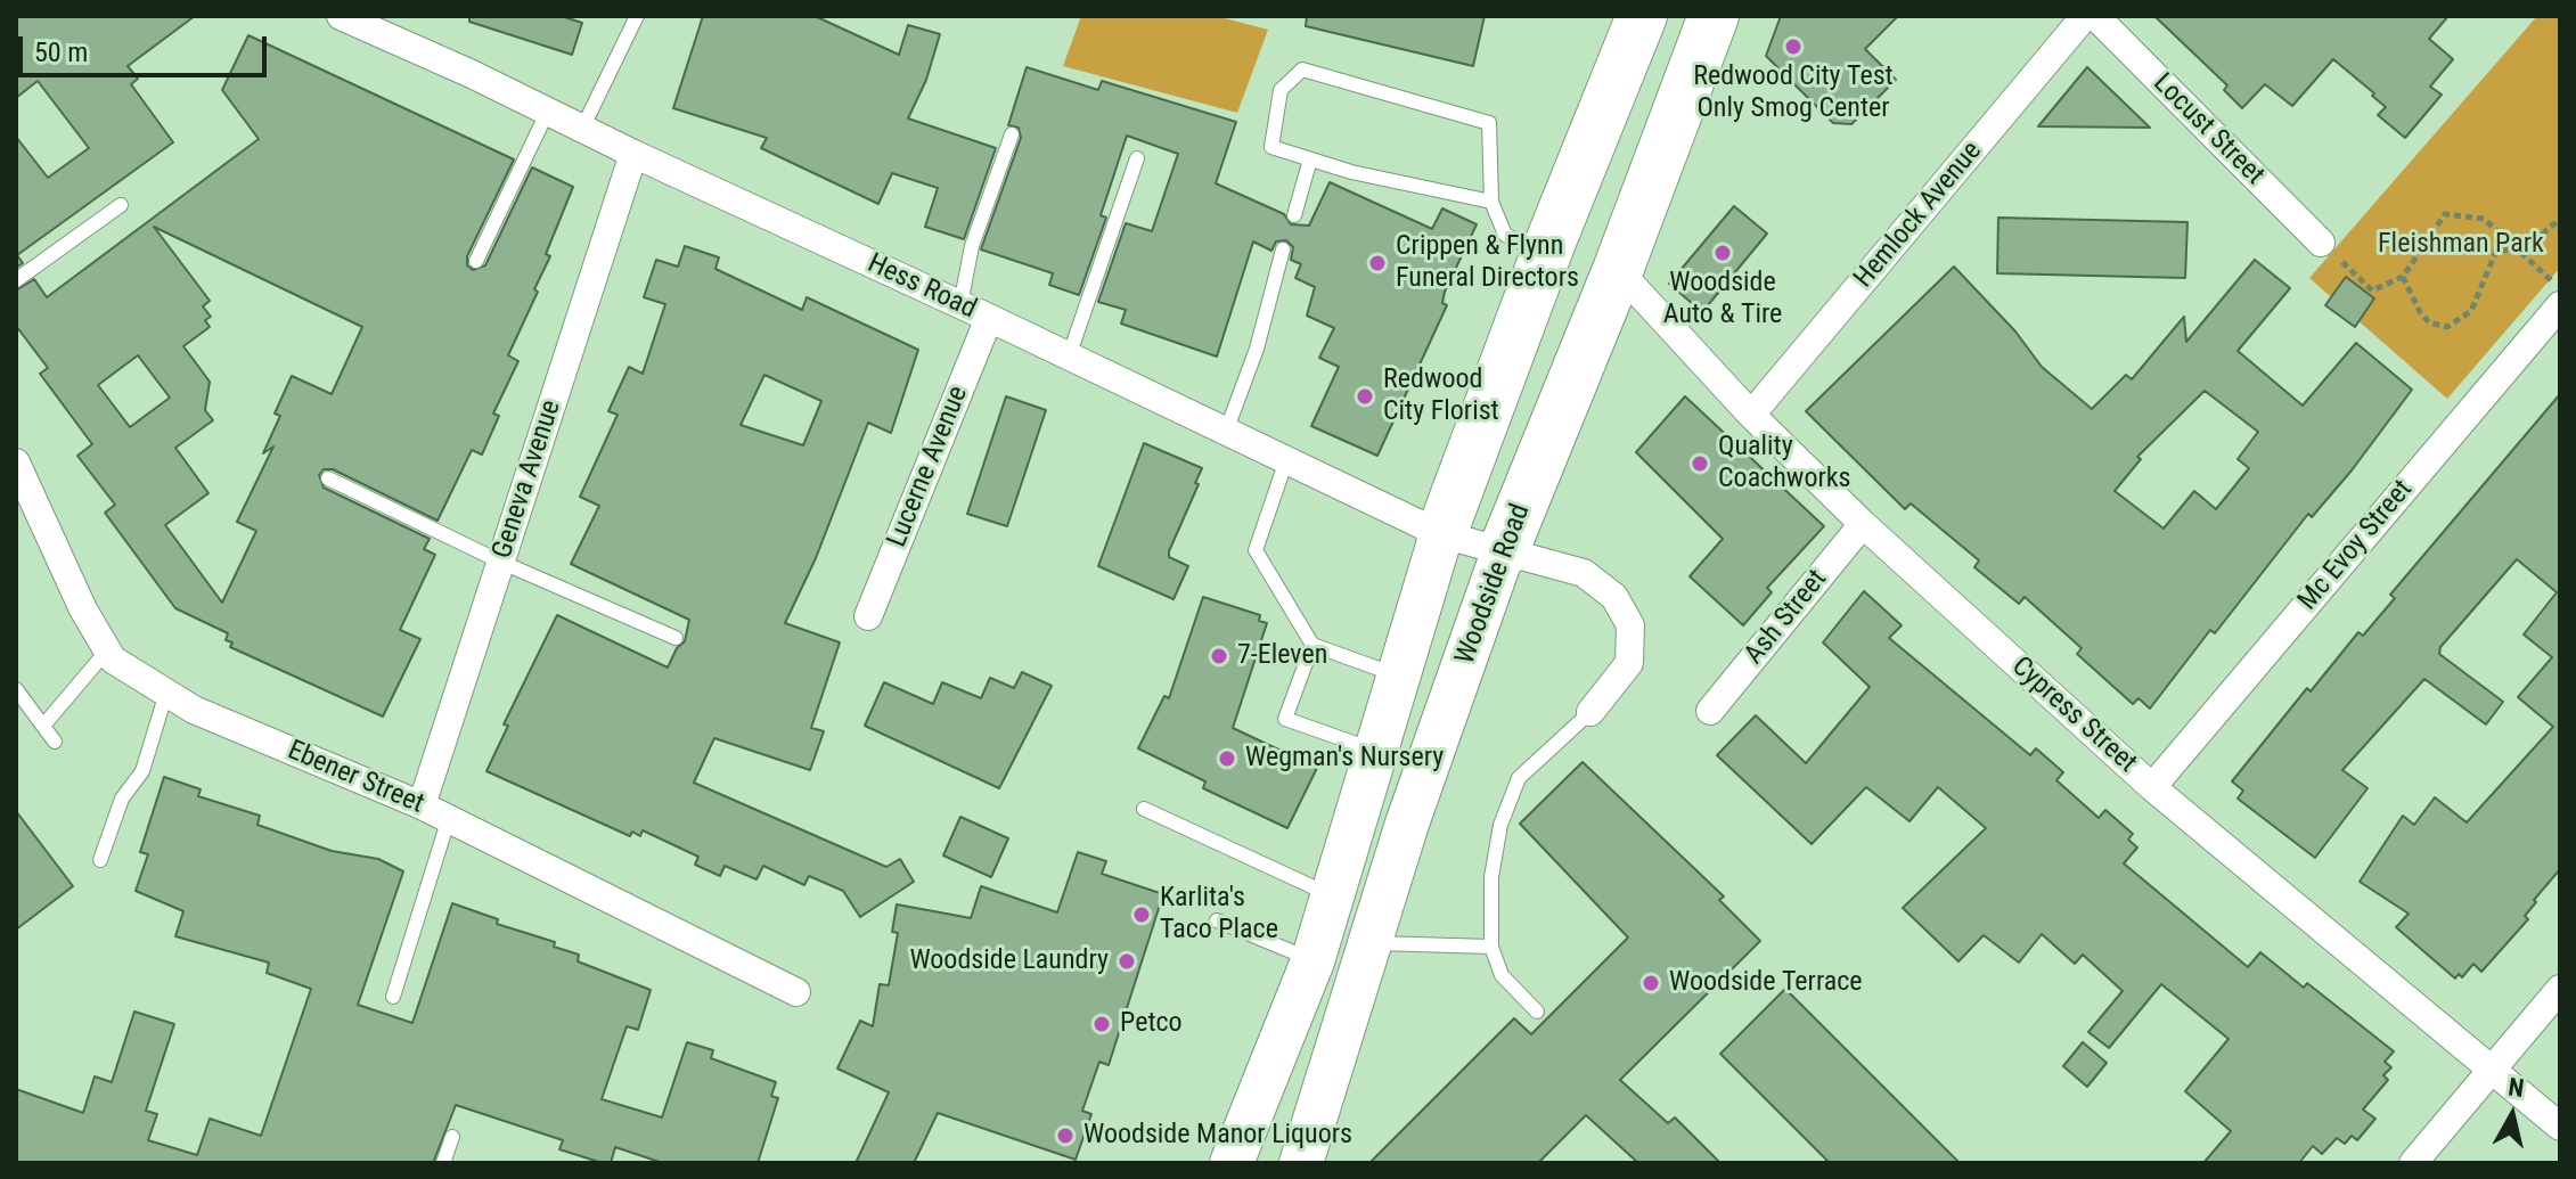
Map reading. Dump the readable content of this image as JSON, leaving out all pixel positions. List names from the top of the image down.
{
  "streets": {
    "highway": ["Woodside Road"],
    "street": [
      "Locust Street",
      "Hemlock Avenue",
      "Hess Road",
      "Lucerne Avenue",
      "Geneva Avenue",
      "Mc Evoy Street",
      "Ash Street",
      "Cypress Street",
      "Ebener Street"
    ]
  },
  "crossings": [
    ["Hemlock Avenue", "Cypress Street"],
    ["Hess Road", "Lucerne Avenue"],
    ["Hess Road", "Geneva Avenue"],
    ["Hess Road", "Woodside Road"],
    ["Geneva Avenue", "Ebener Street"],
    ["Mc Evoy Street", "Cypress Street"],
    ["Woodside Road", "Cypress Street"],
    ["Ash Street", "Cypress Street"]
  ],
  "parks": ["Fleishman Park"],
  "places": [
    "Redwood City Test Only Smog Center",
    "Woodside Auto & Tire",
    "Crippen & Flynn Funeral Directors",
    "Redwood City Florist",
    "Quality Coachworks",
    "7-Eleven",
    "Wegman's Nursery",
    "Karlita's Taco Place",
    "Woodside Laundry",
    "Woodside Terrace",
    "Petco",
    "Woodside Manor Liquors"
  ],
  "scale_bar": "50 m",
  "north": "top"
}
